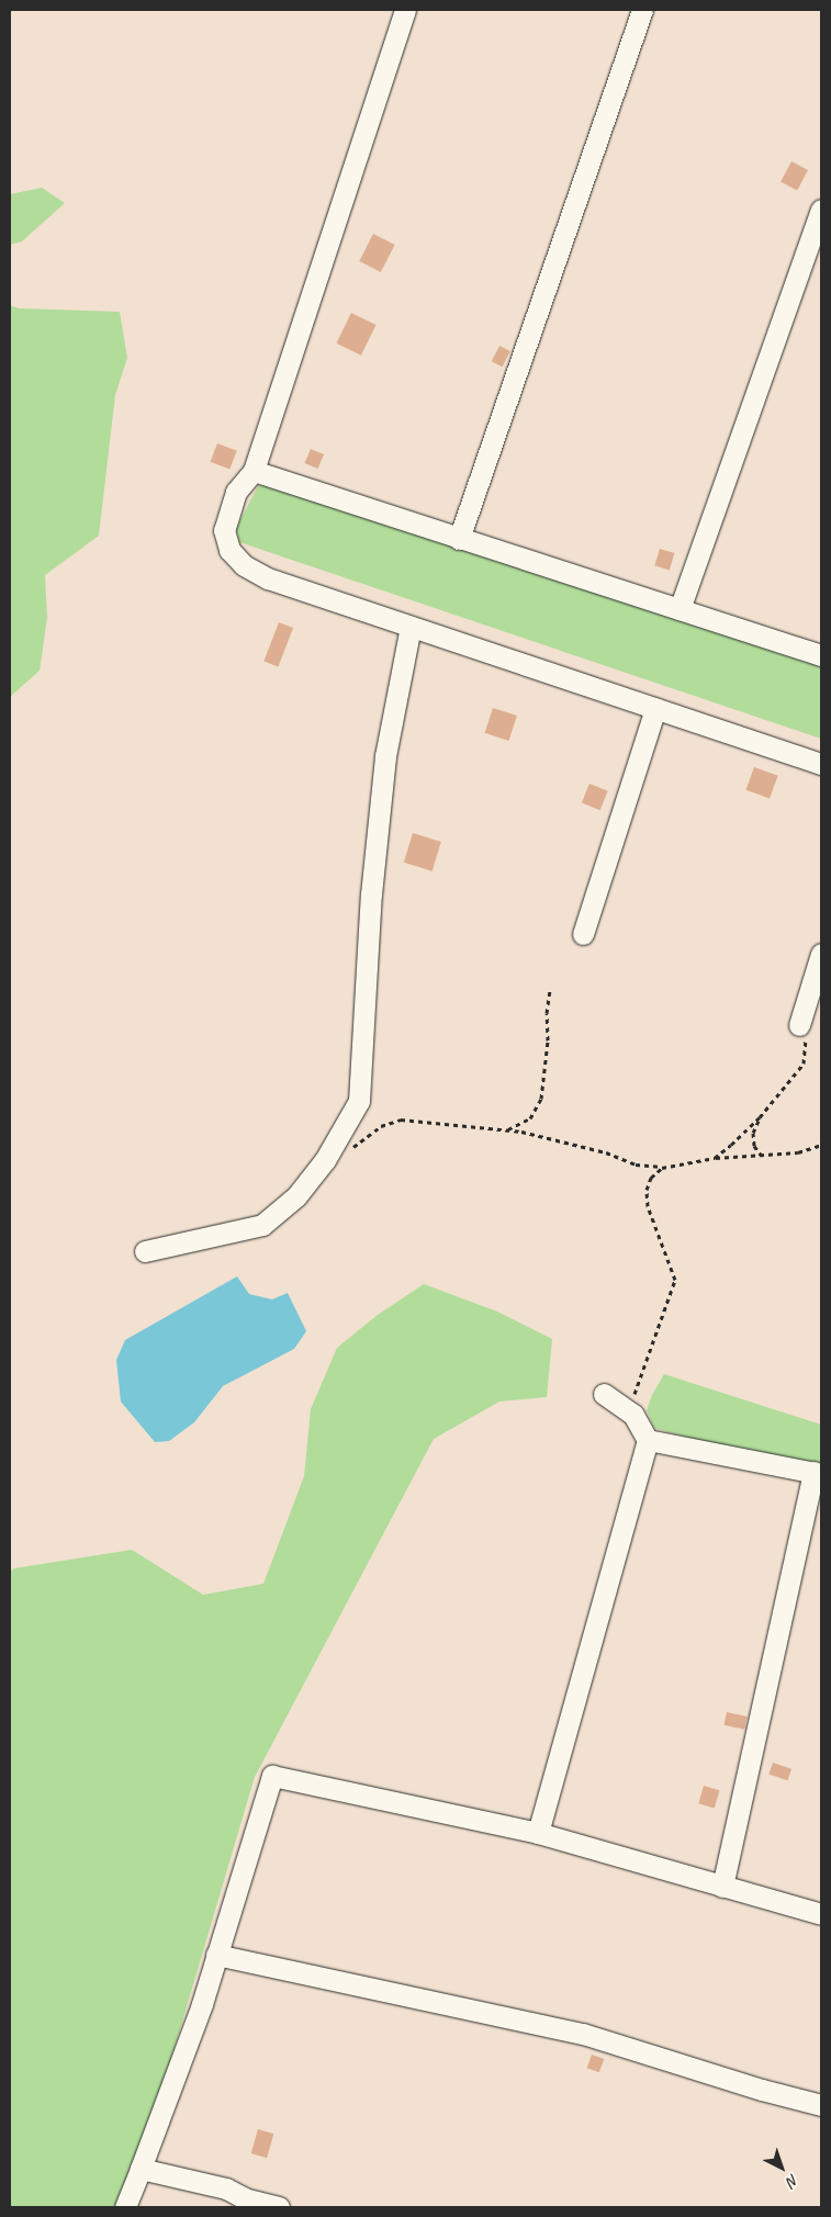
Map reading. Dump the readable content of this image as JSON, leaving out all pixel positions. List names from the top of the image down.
{
  "north": "bottom right"
}
